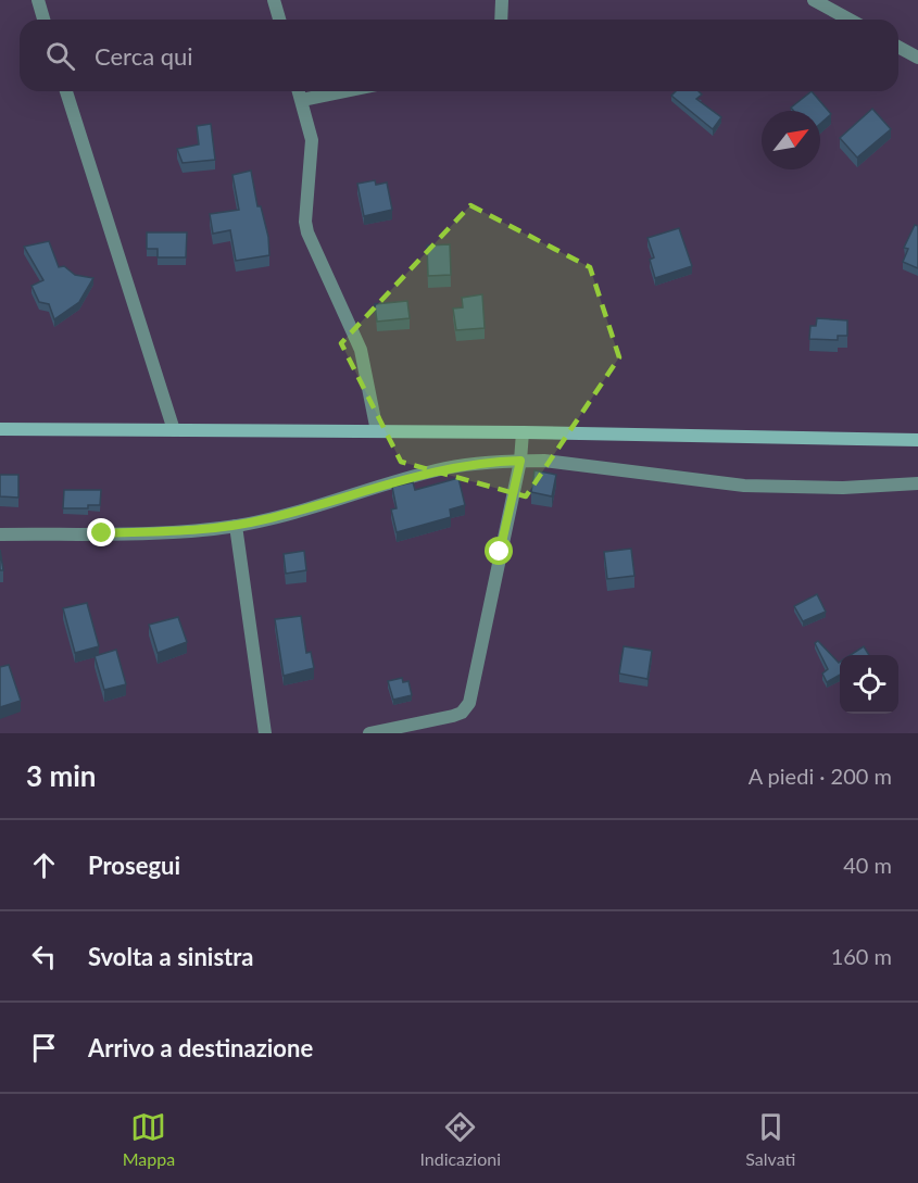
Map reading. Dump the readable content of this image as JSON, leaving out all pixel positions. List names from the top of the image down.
{
  "north": "top right",
  "page": {
    "search": "Cerca qui",
    "heading": ["3 min", "A piedi · 200 m"],
    "list": [
      ["Prosegui", "40 m"],
      ["Svolta a sinistra", "160 m"],
      "Arrivo a destinazione"
    ],
    "nav": ["Mappa", "Indicazioni", "Salvati"]
  }
}
